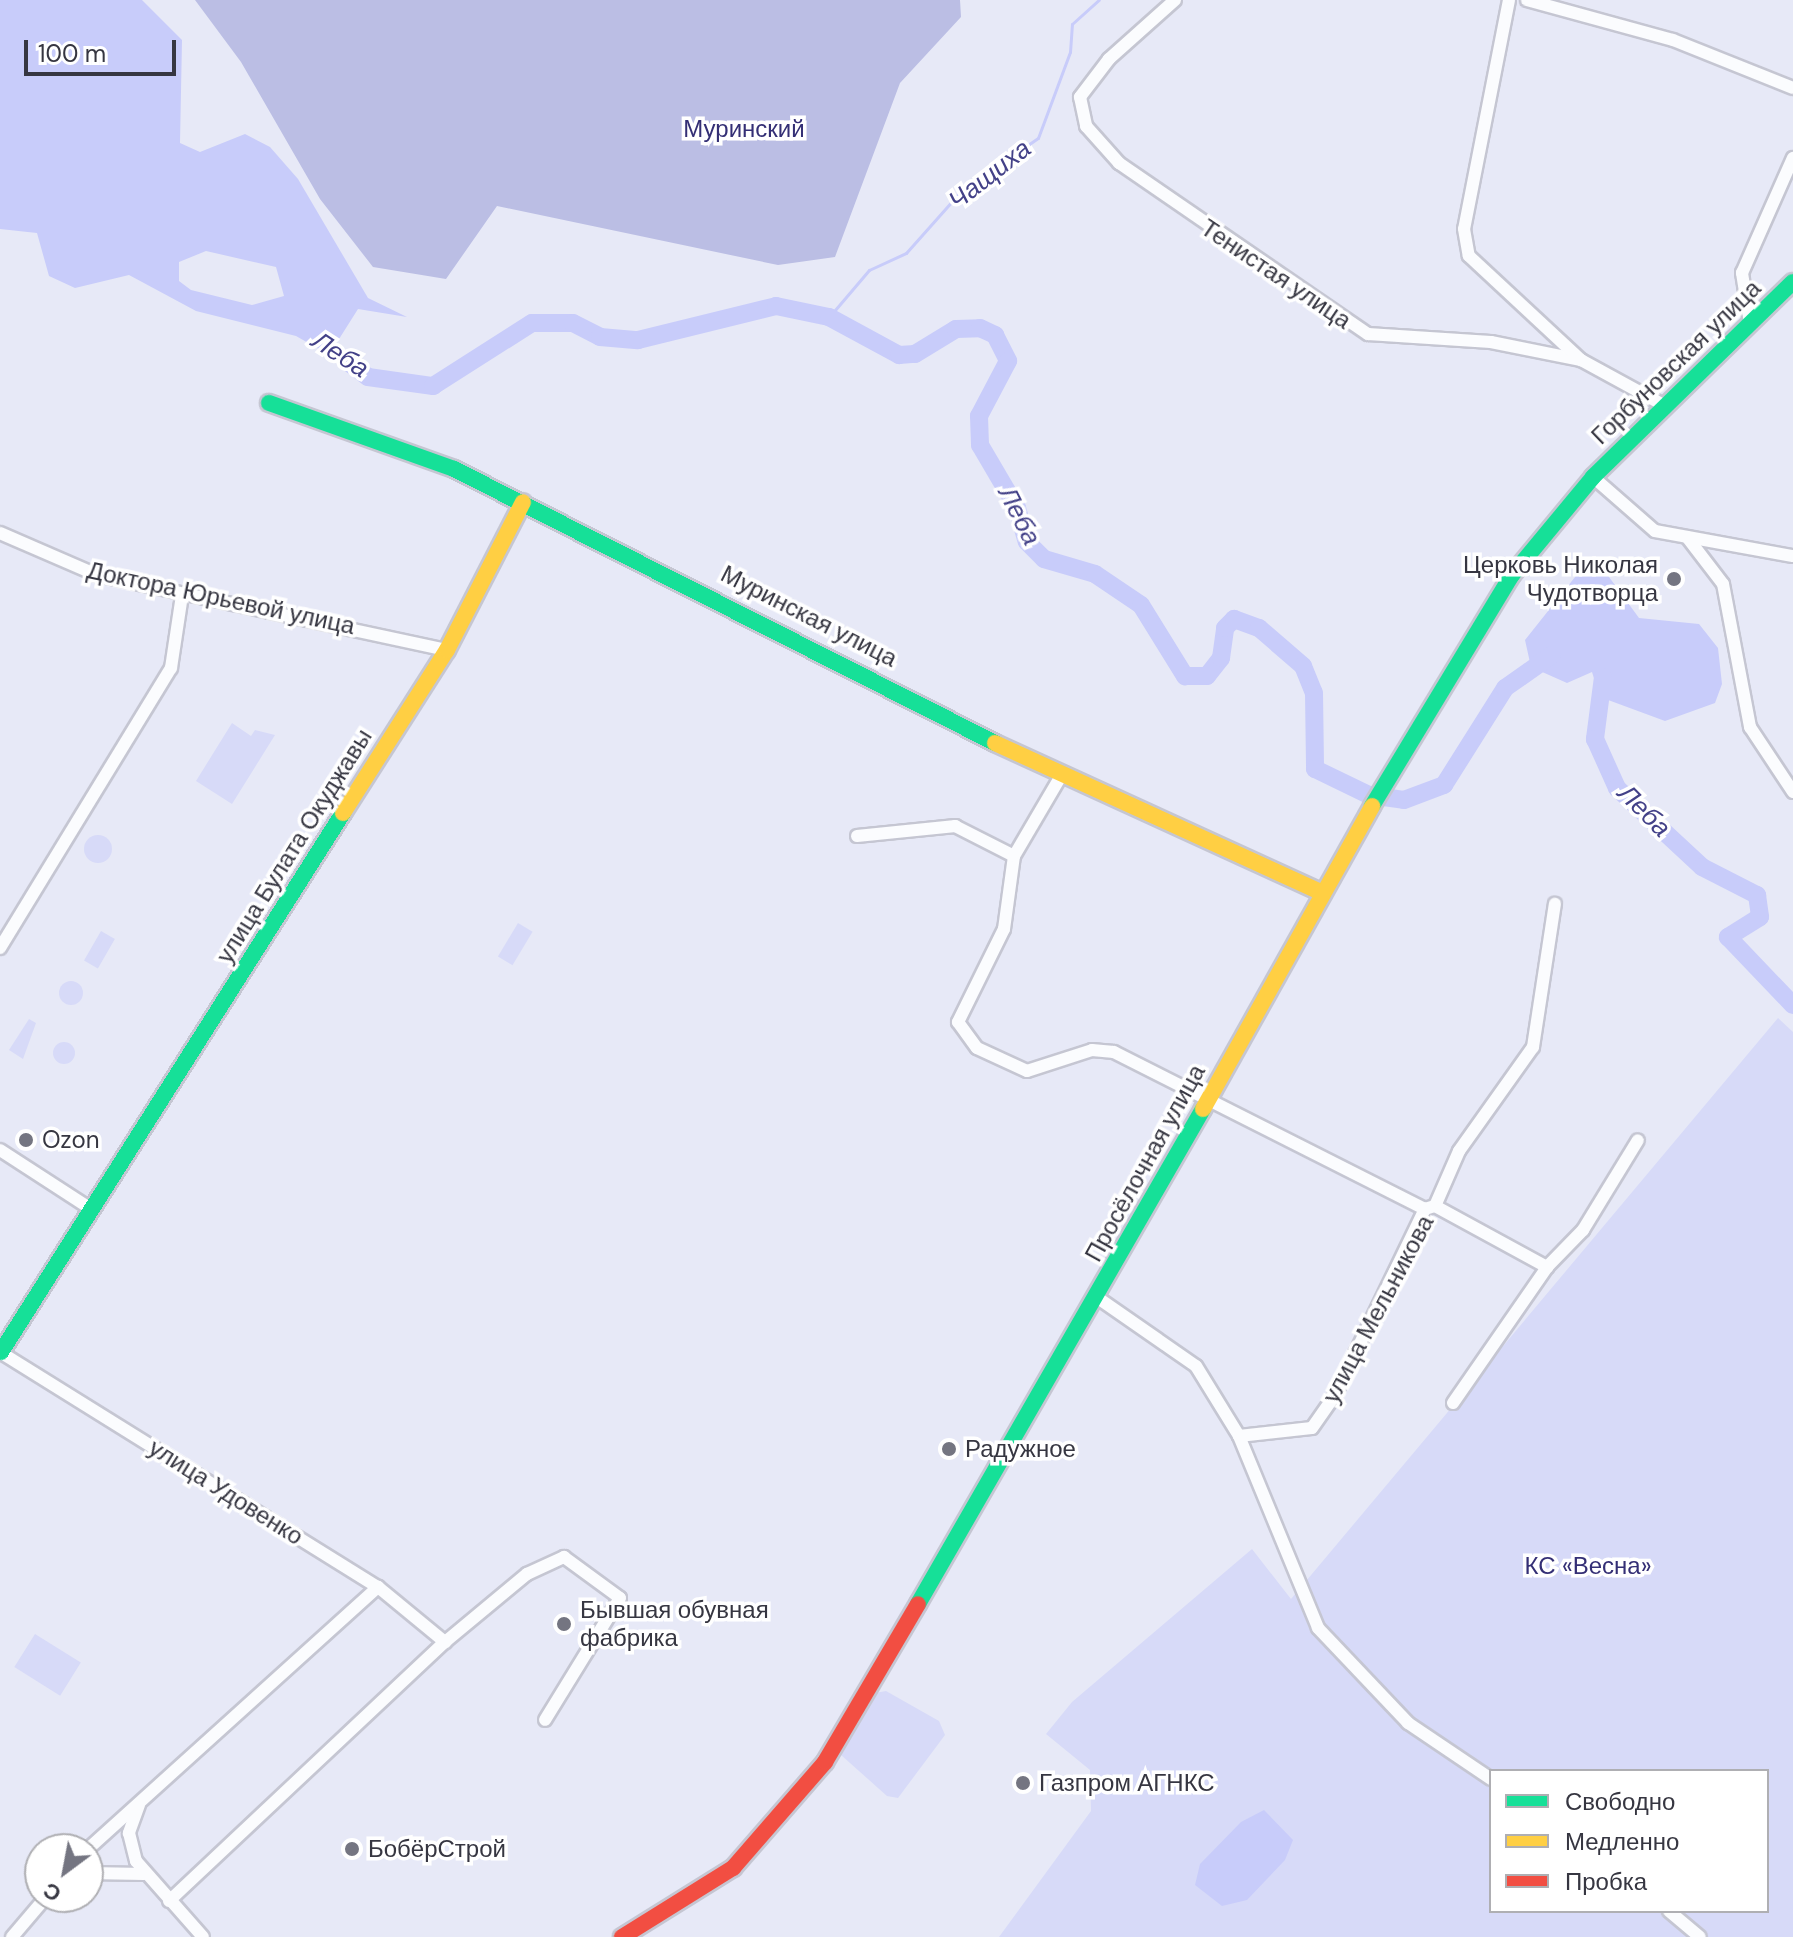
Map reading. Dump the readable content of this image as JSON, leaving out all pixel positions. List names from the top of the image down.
{
  "streets": {
    "street": [
      "Тенистая улица",
      "Горбуновская улица",
      "Доктора Юрьевой улица",
      "Муринская улица",
      "улица Булата Окуджавы",
      "Просёлочная улица",
      "улица Мельникова",
      "улица Удовенко"
    ]
  },
  "crossings": [
    ["Горбуновская улица", "Просёлочная улица"],
    ["Доктора Юрьевой улица", "улица Булата Окуджавы"],
    ["Муринская улица", "улица Булата Окуджавы"],
    ["Муринская улица", "Просёлочная улица"],
    ["улица Булата Окуджавы", "улица Удовенко"]
  ],
  "water": ["Чащиха", "Леба"],
  "parks": ["Муринский", "КС «Весна»"],
  "places": [
    "Церковь Николая Чудотворца",
    "Ozon",
    "Радужное",
    "Бывшая обувная фабрика",
    "Газпром АГНКС",
    "БобёрСтрой"
  ],
  "legend": ["Свободно", "Медленно", "Пробка"],
  "scale_bar": "100 m",
  "north": "bottom left"
}
